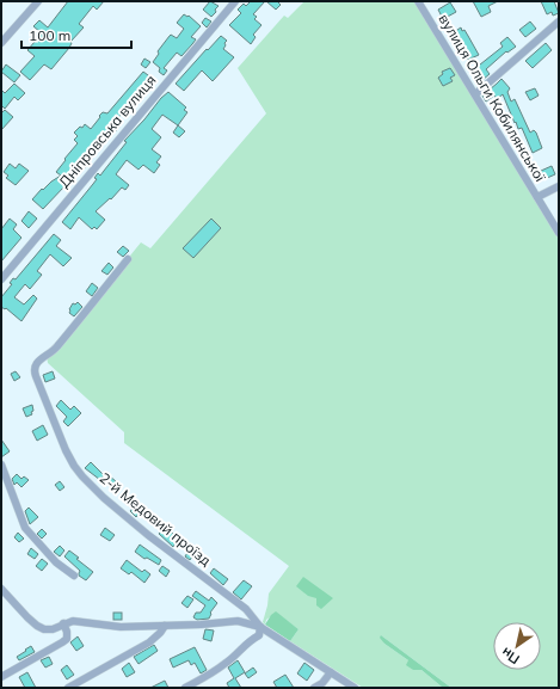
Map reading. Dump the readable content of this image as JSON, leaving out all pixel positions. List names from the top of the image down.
{
  "streets": {
    "street": ["вулиця Ольги Кобилянської", "Дніпровська вулиця", "2-й Медовий проїзд"]
  },
  "scale_bar": "100 m",
  "north": "bottom left"
}
